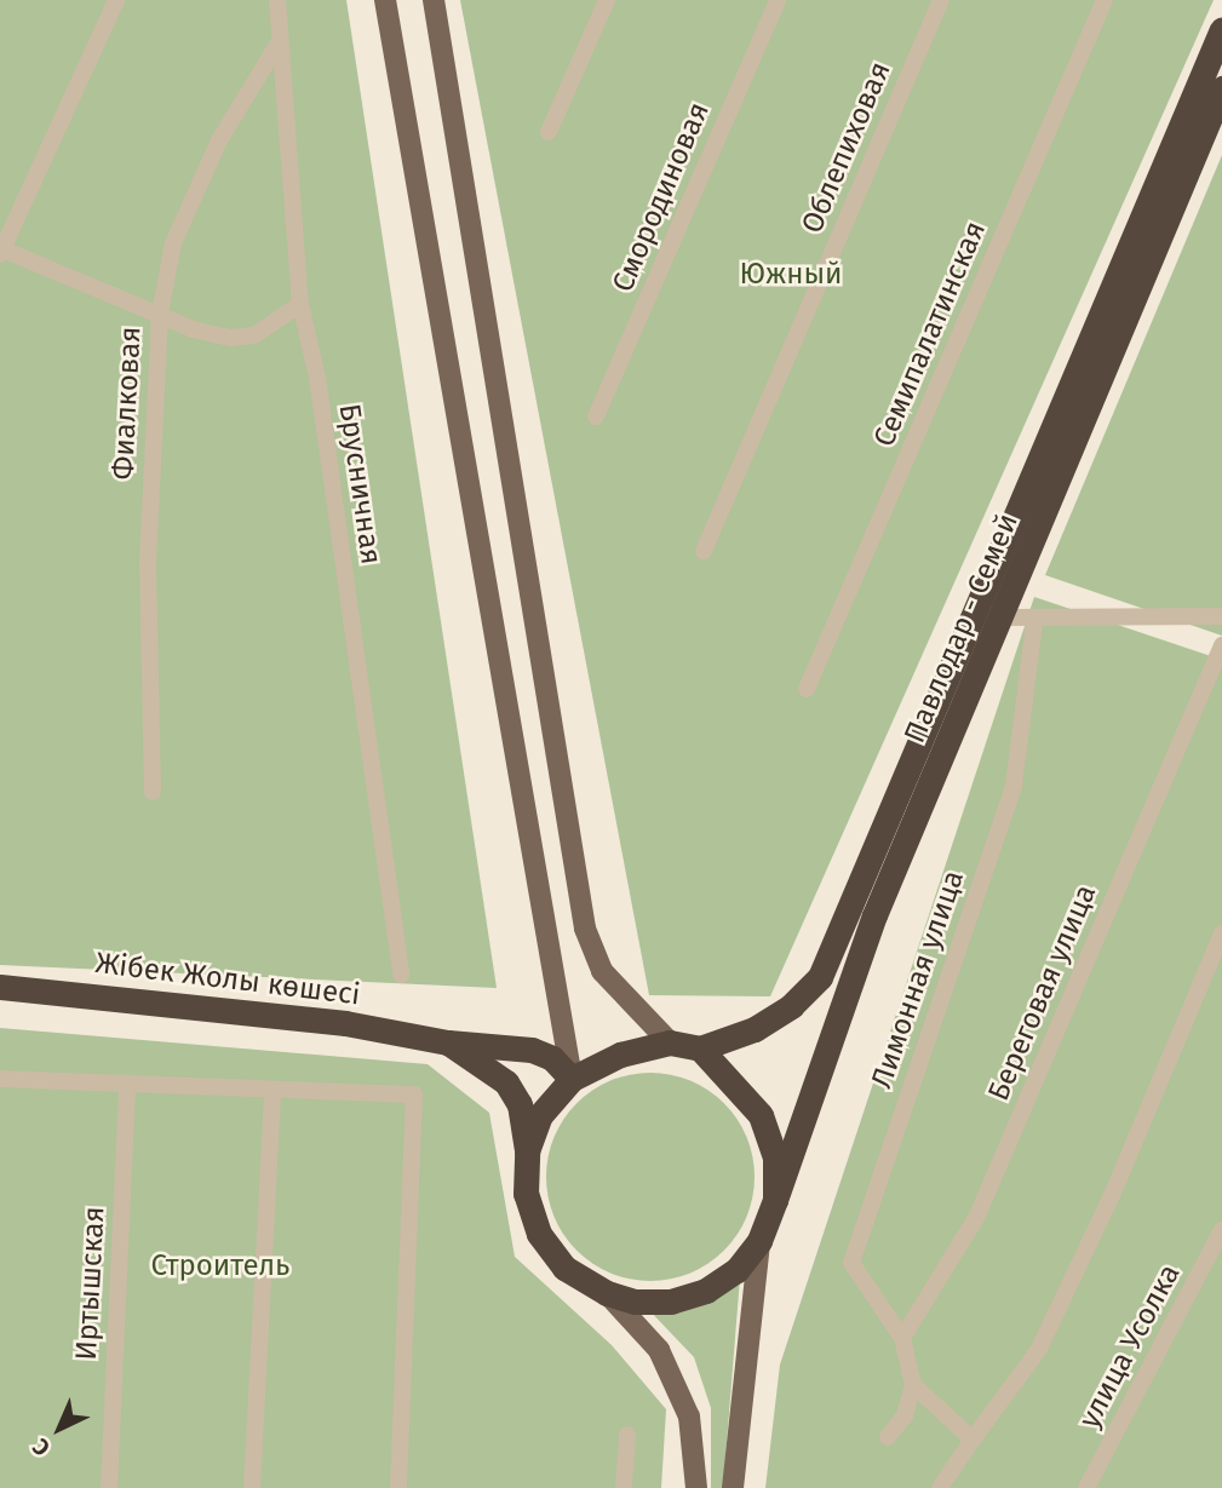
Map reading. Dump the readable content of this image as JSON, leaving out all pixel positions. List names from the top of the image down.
{
  "streets": {
    "highway": ["Павлодар - Семей", "Жібек Жолы көшесі"],
    "street": [
      "Облепиховая",
      "Смородиновая",
      "Семипалатинская",
      "Фиалковая",
      "Брусничная",
      "Лимонная улица",
      "Береговая улица",
      "Иртышская",
      "улица Усолка"
    ]
  },
  "crossings": [
    ["Фиалковая", "Брусничная"],
    ["Павлодар - Семей", "Жібек Жолы көшесі"],
    ["Лимонная улица", "Береговая улица"]
  ],
  "parks": ["Южный", "Строитель"],
  "north": "bottom left"
}
